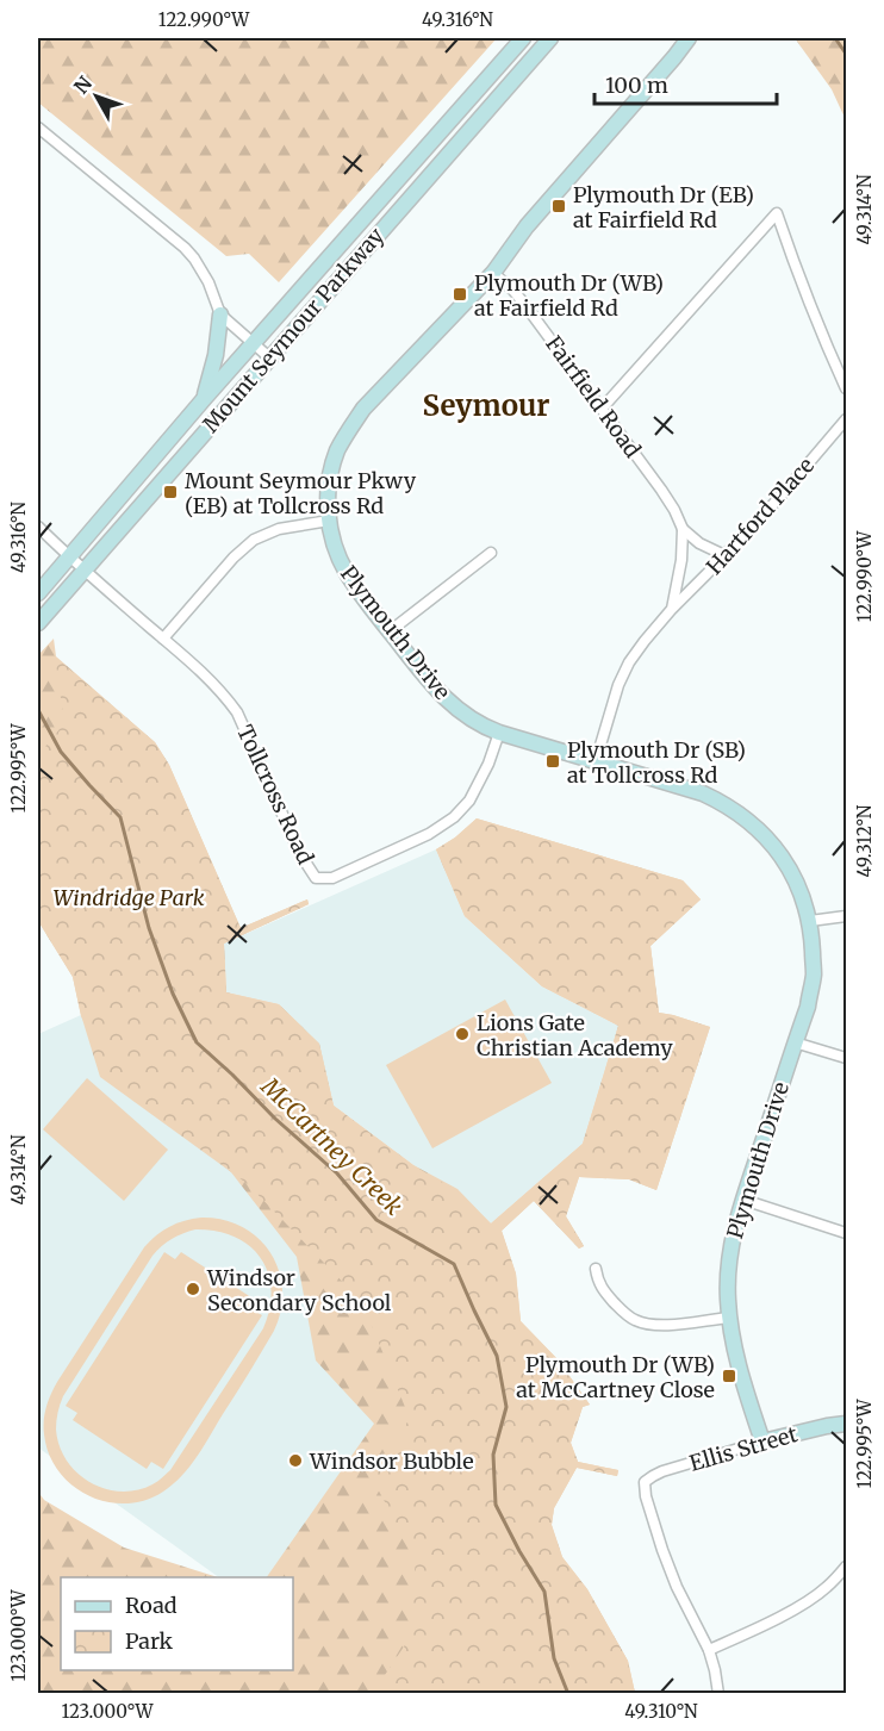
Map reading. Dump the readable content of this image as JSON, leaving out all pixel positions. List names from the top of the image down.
{
  "streets": {
    "street": [
      "Mount Seymour Parkway",
      "Fairfield Road",
      "Hartford Place",
      "Plymouth Drive",
      "Tollcross Road",
      "Ellis Street"
    ]
  },
  "crossings": [
    ["Mount Seymour Parkway", "Tollcross Road"],
    ["Fairfield Road", "Hartford Place"],
    ["Fairfield Road", "Plymouth Drive"],
    ["Plymouth Drive", "Tollcross Road"],
    ["Plymouth Drive", "Ellis Street"]
  ],
  "districts": ["Seymour"],
  "water": ["McCartney Creek"],
  "parks": ["Windridge Park"],
  "places": {
    "transit": [
      "Plymouth Dr (EB) at Fairfield Rd",
      "Plymouth Dr (WB) at Fairfield Rd",
      "Mount Seymour Pkwy (EB) at Tollcross Rd",
      "Plymouth Dr (SB) at Tollcross Rd",
      "Plymouth Dr (WB) at McCartney Close"
    ],
    "other": ["Lions Gate Christian Academy", "Windsor Secondary School", "Windsor Bubble"]
  },
  "legend": ["Road", "Park"],
  "scale_bar": "100 m",
  "north": "top left",
  "coordinates": [
    "122.990°W",
    "49.316°N",
    "49.314°N",
    "122.995°W",
    "49.312°N",
    "123.000°W",
    "49.310°N"
  ]
}
